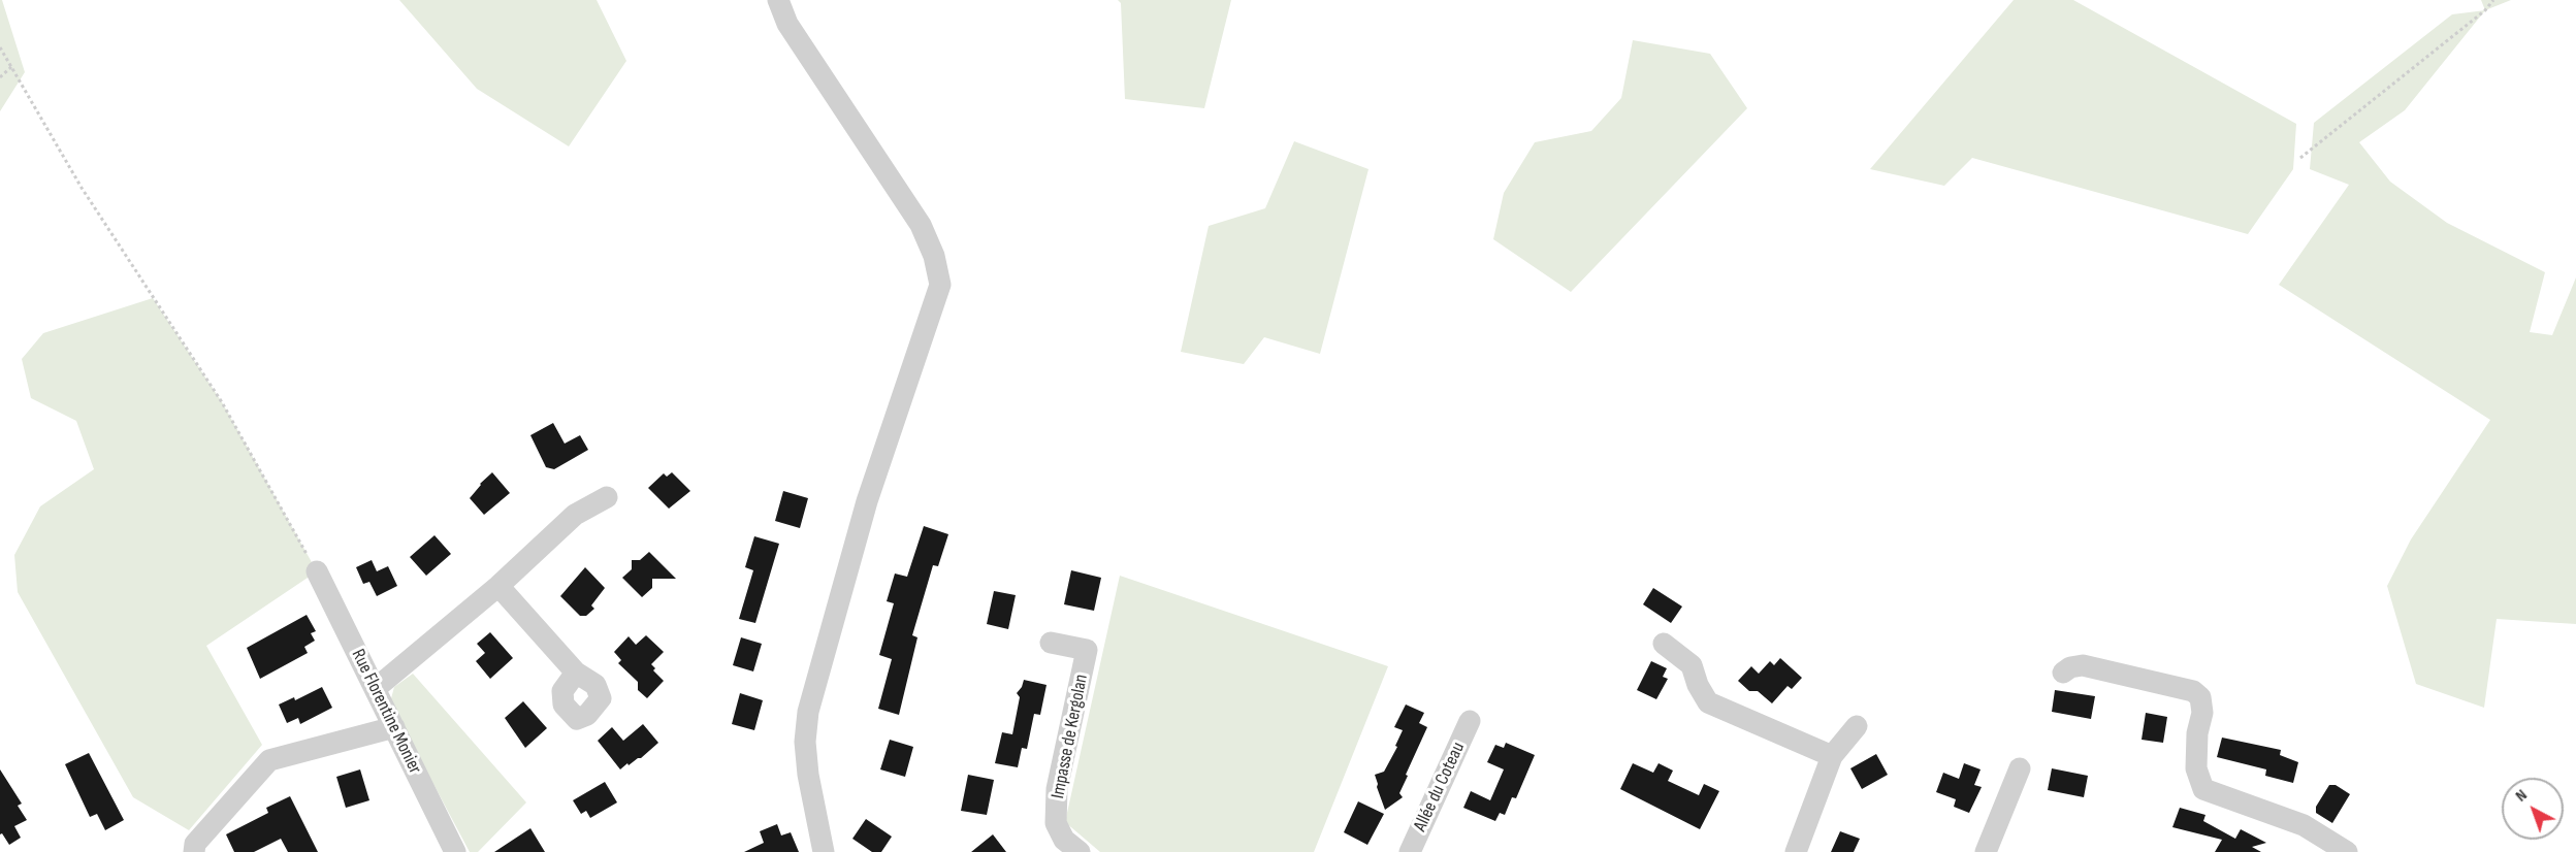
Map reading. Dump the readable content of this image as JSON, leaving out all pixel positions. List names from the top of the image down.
{
  "streets": {
    "street": ["Rue Florentine Monier", "Impasse de Kergolan", "Allée du Coteau"]
  },
  "north": "top left"
}
